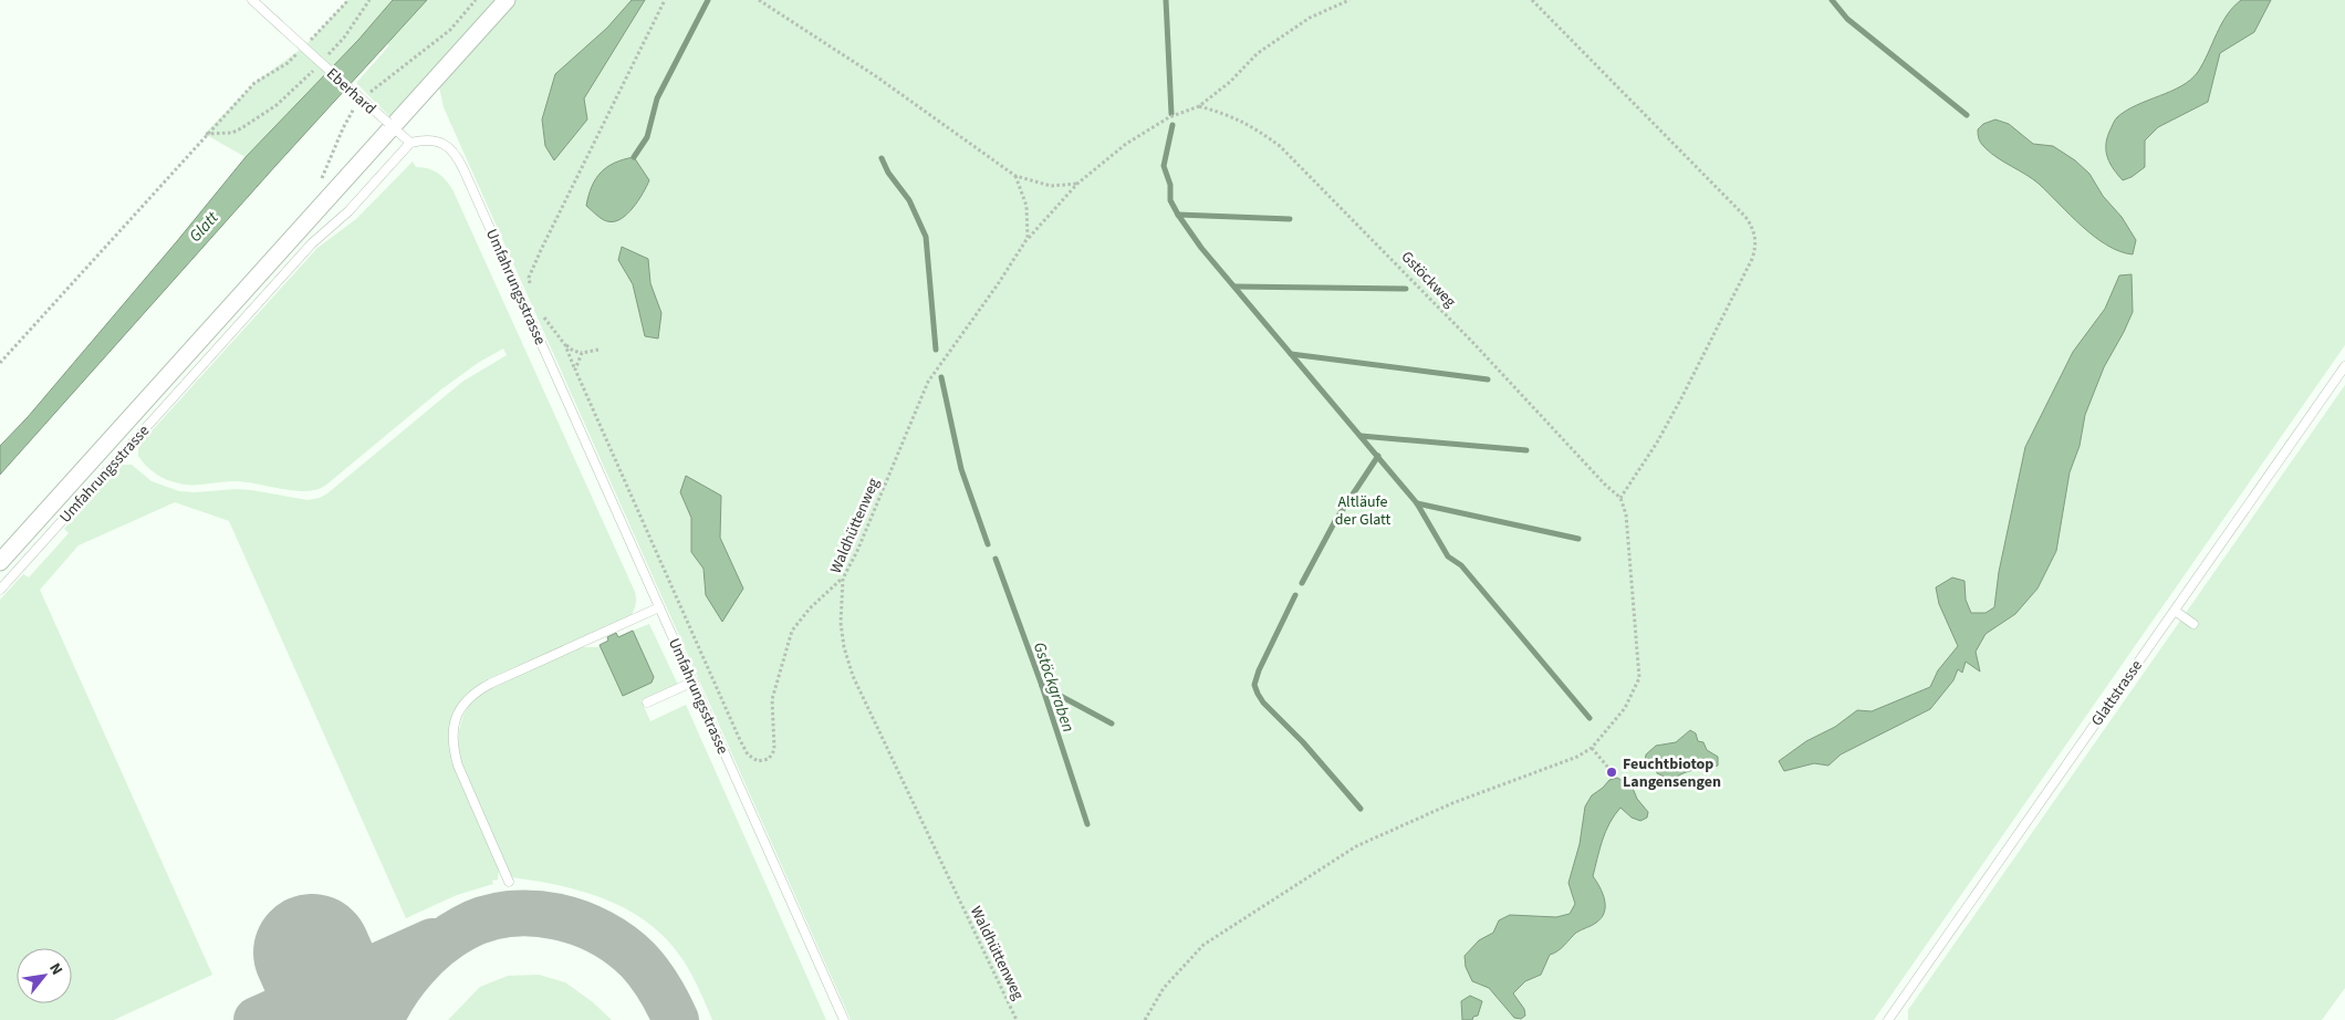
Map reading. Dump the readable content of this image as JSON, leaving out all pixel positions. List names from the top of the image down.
{
  "streets": {
    "lane": ["Eberhard", "Umfahrungsstrasse", "Glattstrasse"],
    "path": ["Gstöckweg", "Waldhüttenweg"]
  },
  "crossings": [
    ["Eberhard", "Umfahrungsstrasse"],
    ["Gstöckweg", "Waldhüttenweg"]
  ],
  "water": ["Glatt", "Gstöckgraben"],
  "parks": ["Altläufe der Glatt"],
  "places": ["Feuchtbiotop Langensengen"],
  "north": "top right"
}
